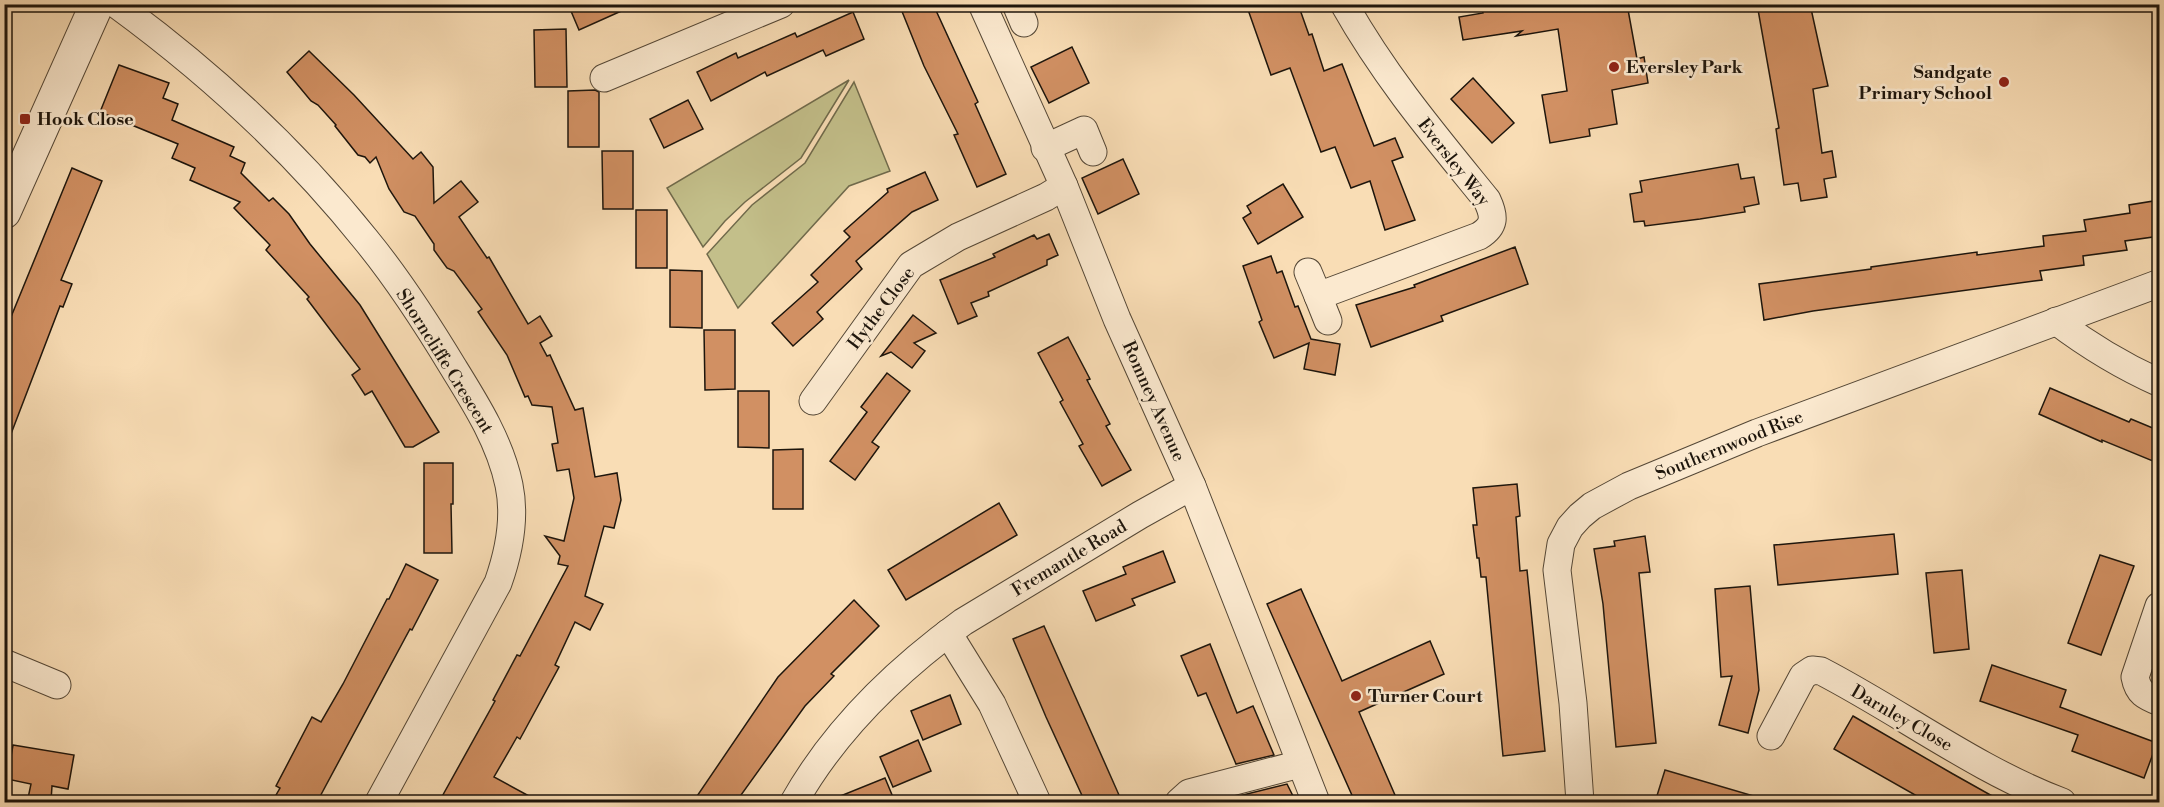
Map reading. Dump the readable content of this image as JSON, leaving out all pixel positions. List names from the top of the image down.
{
  "streets": {
    "street": [
      "Eversley Way",
      "Hythe Close",
      "Shorncliffe Crescent",
      "Romney Avenue",
      "Southernwood Rise",
      "Fremantle Road",
      "Darnley Close"
    ]
  },
  "crossings": [
    ["Hythe Close", "Romney Avenue"],
    ["Romney Avenue", "Fremantle Road"]
  ],
  "places": {
    "other": ["Eversley Park", "Sandgate Primary School", "Turner Court"],
    "transit": ["Hook Close"]
  }
}
